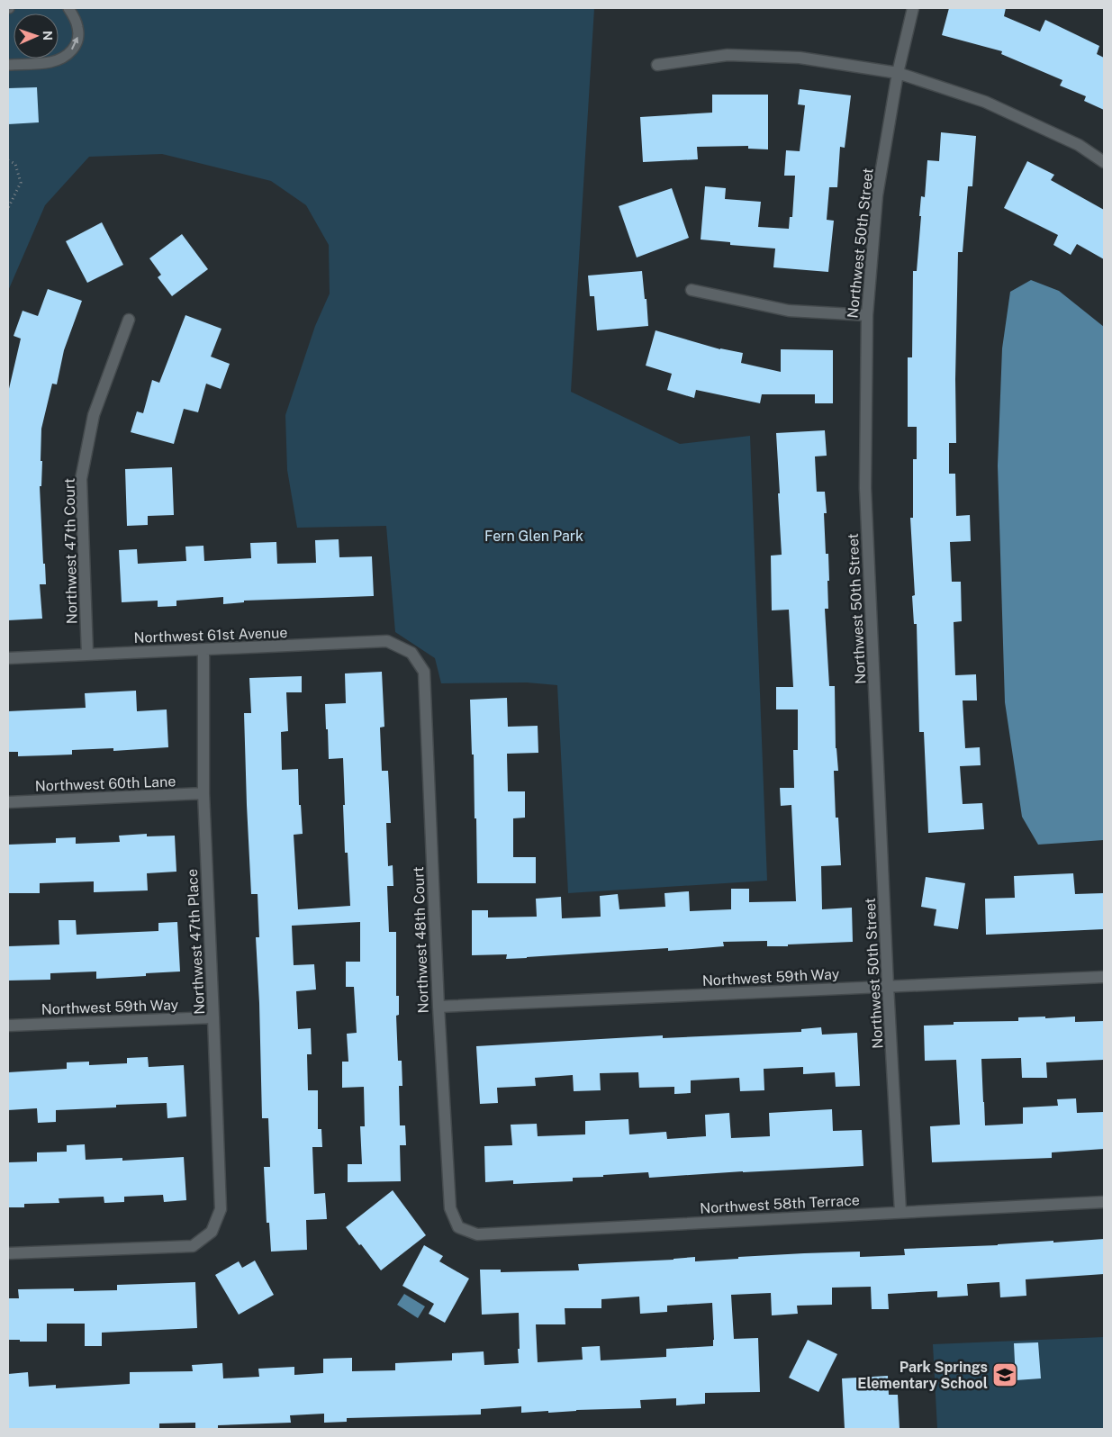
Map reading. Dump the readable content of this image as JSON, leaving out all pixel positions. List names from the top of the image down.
{
  "streets": {
    "street": [
      "Northwest 50th Street",
      "Northwest 47th Court",
      "Northwest 61st Avenue",
      "Northwest 60th Lane",
      "Northwest 48th Court",
      "Northwest 47th Place",
      "Northwest 59th Way",
      "Northwest 58th Terrace"
    ]
  },
  "crossings": [
    ["Northwest 50th Street", "Northwest 59th Way"],
    ["Northwest 50th Street", "Northwest 58th Terrace"],
    ["Northwest 47th Court", "Northwest 61st Avenue"],
    ["Northwest 61st Avenue", "Northwest 48th Court"],
    ["Northwest 61st Avenue", "Northwest 47th Place"],
    ["Northwest 60th Lane", "Northwest 47th Place"],
    ["Northwest 48th Court", "Northwest 59th Way"],
    ["Northwest 48th Court", "Northwest 58th Terrace"],
    ["Northwest 47th Place", "Northwest 59th Way"]
  ],
  "parks": ["Fern Glen Park"],
  "places": {
    "school or university": ["Park Springs Elementary School"]
  },
  "north": "right"
}
